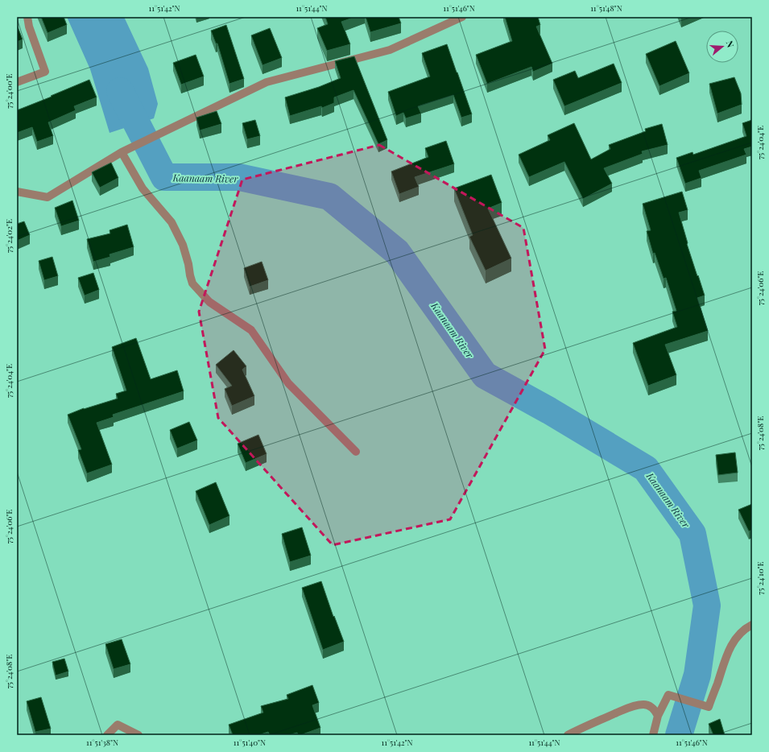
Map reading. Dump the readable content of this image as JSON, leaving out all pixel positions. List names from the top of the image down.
{
  "water": ["Kaanaam River"],
  "north": "right",
  "coordinates": [
    "11°51'42\"N",
    "11°51'44\"N",
    "11°51'46\"N",
    "11°51'48\"N",
    "75°24'00\"E",
    "75°24'04\"E",
    "75°24'02\"E",
    "75°24'06\"E",
    "75°24'08\"E",
    "75°24'10\"E",
    "11°51'38\"N",
    "11°51'40\"N"
  ]
}
